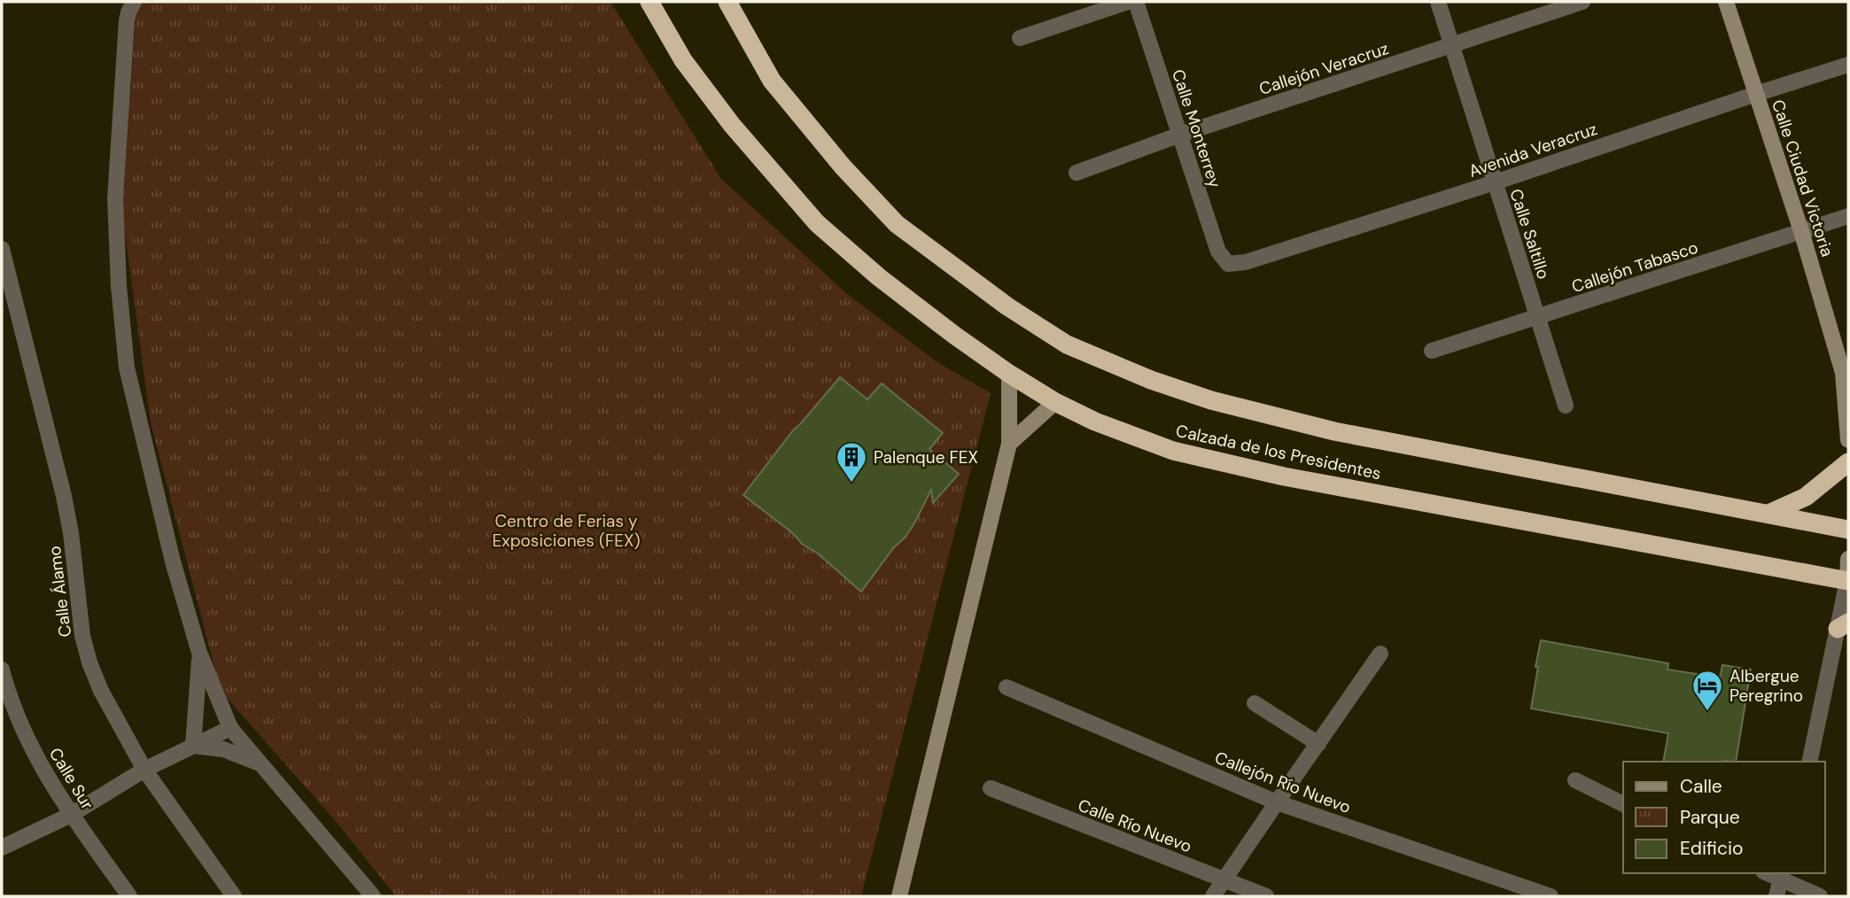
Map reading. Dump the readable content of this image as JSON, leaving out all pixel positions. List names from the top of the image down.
{
  "streets": {
    "highway": ["Calzada de los Presidentes"],
    "street": [
      "Callejón Veracruz",
      "Calle Monterrey",
      "Avenida Veracruz",
      "Calle Ciudad Victoria",
      "Calle Saltillo",
      "Callejón Tabasco",
      "Calle Álamo",
      "Calle Sur",
      "Callejón Río Nuevo",
      "Calle Río Nuevo"
    ]
  },
  "crossings": [
    ["Callejón Veracruz", "Calle Monterrey"],
    ["Callejón Veracruz", "Calle Saltillo"],
    ["Calle Monterrey", "Avenida Veracruz"],
    ["Avenida Veracruz", "Calle Ciudad Victoria"],
    ["Avenida Veracruz", "Calle Saltillo"],
    ["Calle Ciudad Victoria", "Callejón Tabasco"],
    ["Calle Saltillo", "Callejón Tabasco"]
  ],
  "parks": ["Centro de Ferias y Exposiciones (FEX)"],
  "places": {
    "building": ["Palenque FEX"],
    "hotel": ["Albergue Peregrino"]
  },
  "legend": ["Calle", "Parque", "Edificio"]
}
